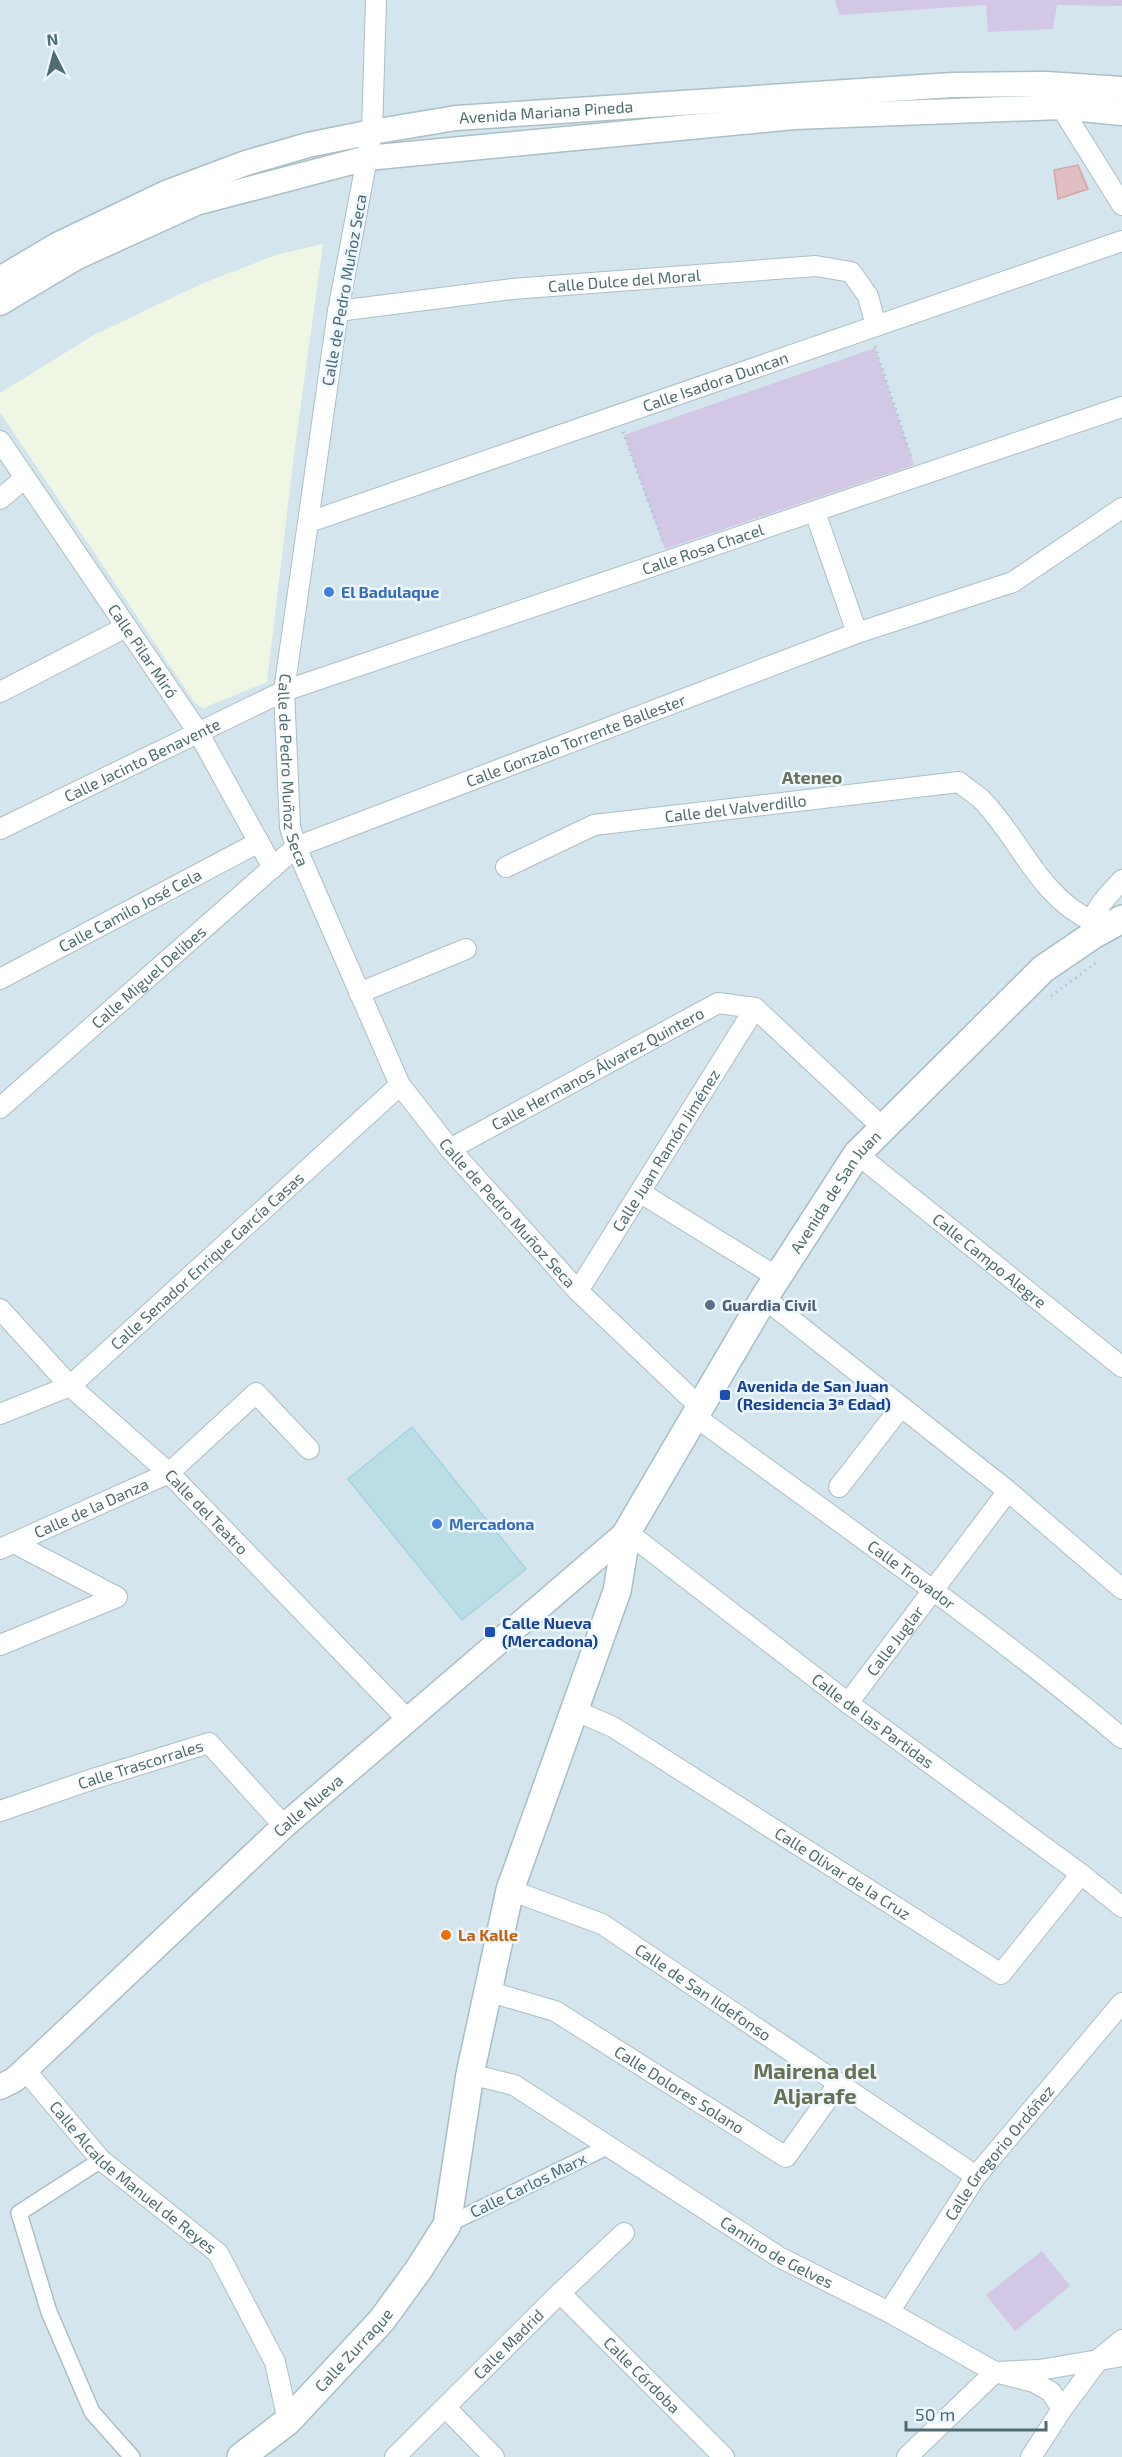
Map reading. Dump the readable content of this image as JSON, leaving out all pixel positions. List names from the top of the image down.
{
  "streets": {
    "main road": ["Avenida de San Juan", "Calle Zurraque"],
    "street": [
      "Avenida Mariana Pineda",
      "Calle Dulce del Moral",
      "Calle de Pedro Muñoz Seca",
      "Calle Isadora Duncan",
      "Calle Rosa Chacel",
      "Calle Pilar Miró",
      "Calle Gonzalo Torrente Ballester",
      "Calle Jacinto Benavente",
      "Calle del Valverdillo",
      "Calle Camilo José Cela",
      "Calle Miguel Delibes",
      "Calle Hermanos Álvarez Quintero",
      "Calle Juan Ramón Jiménez",
      "Calle Senador Enrique García Casas",
      "Calle Campo Alegre",
      "Calle de la Danza",
      "Calle del Teatro",
      "Calle Trovador",
      "Calle Juglar",
      "Calle de las Partidas",
      "Calle Trascorrales",
      "Calle Nueva",
      "Calle Olivar de la Cruz",
      "Calle de San Ildefonso",
      "Calle Dolores Solano",
      "Calle Gregorio Ordóñez",
      "Calle Alcalde Manuel de Reyes",
      "Calle Carlos Marx",
      "Camino de Gelves",
      "Calle Madrid",
      "Calle Córdoba"
    ]
  },
  "crossings": [
    ["Avenida Mariana Pineda", "Calle de Pedro Muñoz Seca"],
    ["Calle Dulce del Moral", "Calle de Pedro Muñoz Seca"],
    ["Calle Dulce del Moral", "Calle Isadora Duncan"],
    ["Calle de Pedro Muñoz Seca", "Calle Isadora Duncan"],
    ["Calle de Pedro Muñoz Seca", "Calle Rosa Chacel"],
    ["Calle de Pedro Muñoz Seca", "Calle Gonzalo Torrente Ballester"],
    ["Calle de Pedro Muñoz Seca", "Calle Jacinto Benavente"],
    ["Calle de Pedro Muñoz Seca", "Calle Miguel Delibes"],
    ["Calle de Pedro Muñoz Seca", "Calle Hermanos Álvarez Quintero"],
    ["Calle de Pedro Muñoz Seca", "Calle Juan Ramón Jiménez"],
    ["Calle de Pedro Muñoz Seca", "Avenida de San Juan"],
    ["Calle de Pedro Muñoz Seca", "Calle Senador Enrique García Casas"],
    ["Calle de Pedro Muñoz Seca", "Calle Trovador"],
    ["Calle Rosa Chacel", "Calle Jacinto Benavente"],
    ["Calle Pilar Miró", "Calle Jacinto Benavente"],
    ["Calle Pilar Miró", "Calle Camilo José Cela"],
    ["Calle Pilar Miró", "Calle Miguel Delibes"],
    ["Calle Gonzalo Torrente Ballester", "Calle Miguel Delibes"],
    ["Calle del Valverdillo", "Avenida de San Juan"],
    ["Calle Hermanos Álvarez Quintero", "Calle Juan Ramón Jiménez"],
    ["Avenida de San Juan", "Calle Campo Alegre"],
    ["Avenida de San Juan", "Calle Trovador"],
    ["Avenida de San Juan", "Calle de las Partidas"],
    ["Avenida de San Juan", "Calle Nueva"],
    ["Calle Senador Enrique García Casas", "Calle del Teatro"],
    ["Calle de la Danza", "Calle del Teatro"],
    ["Calle del Teatro", "Calle Nueva"],
    ["Calle Trovador", "Calle Juglar"],
    ["Calle Juglar", "Calle de las Partidas"],
    ["Calle de las Partidas", "Calle Nueva"],
    ["Calle de las Partidas", "Calle Olivar de la Cruz"],
    ["Calle Trascorrales", "Calle Nueva"],
    ["Calle Nueva", "Calle Alcalde Manuel de Reyes"],
    ["Calle de San Ildefonso", "Calle Dolores Solano"],
    ["Calle de San Ildefonso", "Calle Gregorio Ordóñez"],
    ["Calle Gregorio Ordóñez", "Camino de Gelves"],
    ["Calle Alcalde Manuel de Reyes", "Calle Zurraque"],
    ["Calle Carlos Marx", "Camino de Gelves"],
    ["Calle Carlos Marx", "Calle Zurraque"],
    ["Calle Madrid", "Calle Córdoba"]
  ],
  "districts": ["Ateneo", "Mairena del Aljarafe"],
  "places": {
    "other": [
      "El Badulaque",
      "Guardia Civil",
      "Mercadona",
      "La Kalle"
    ],
    "transit": ["Avenida de San Juan (Residencia 3ª Edad)", "Calle Nueva (Mercadona)"]
  },
  "scale_bar": "50 m",
  "north": "top"
}
